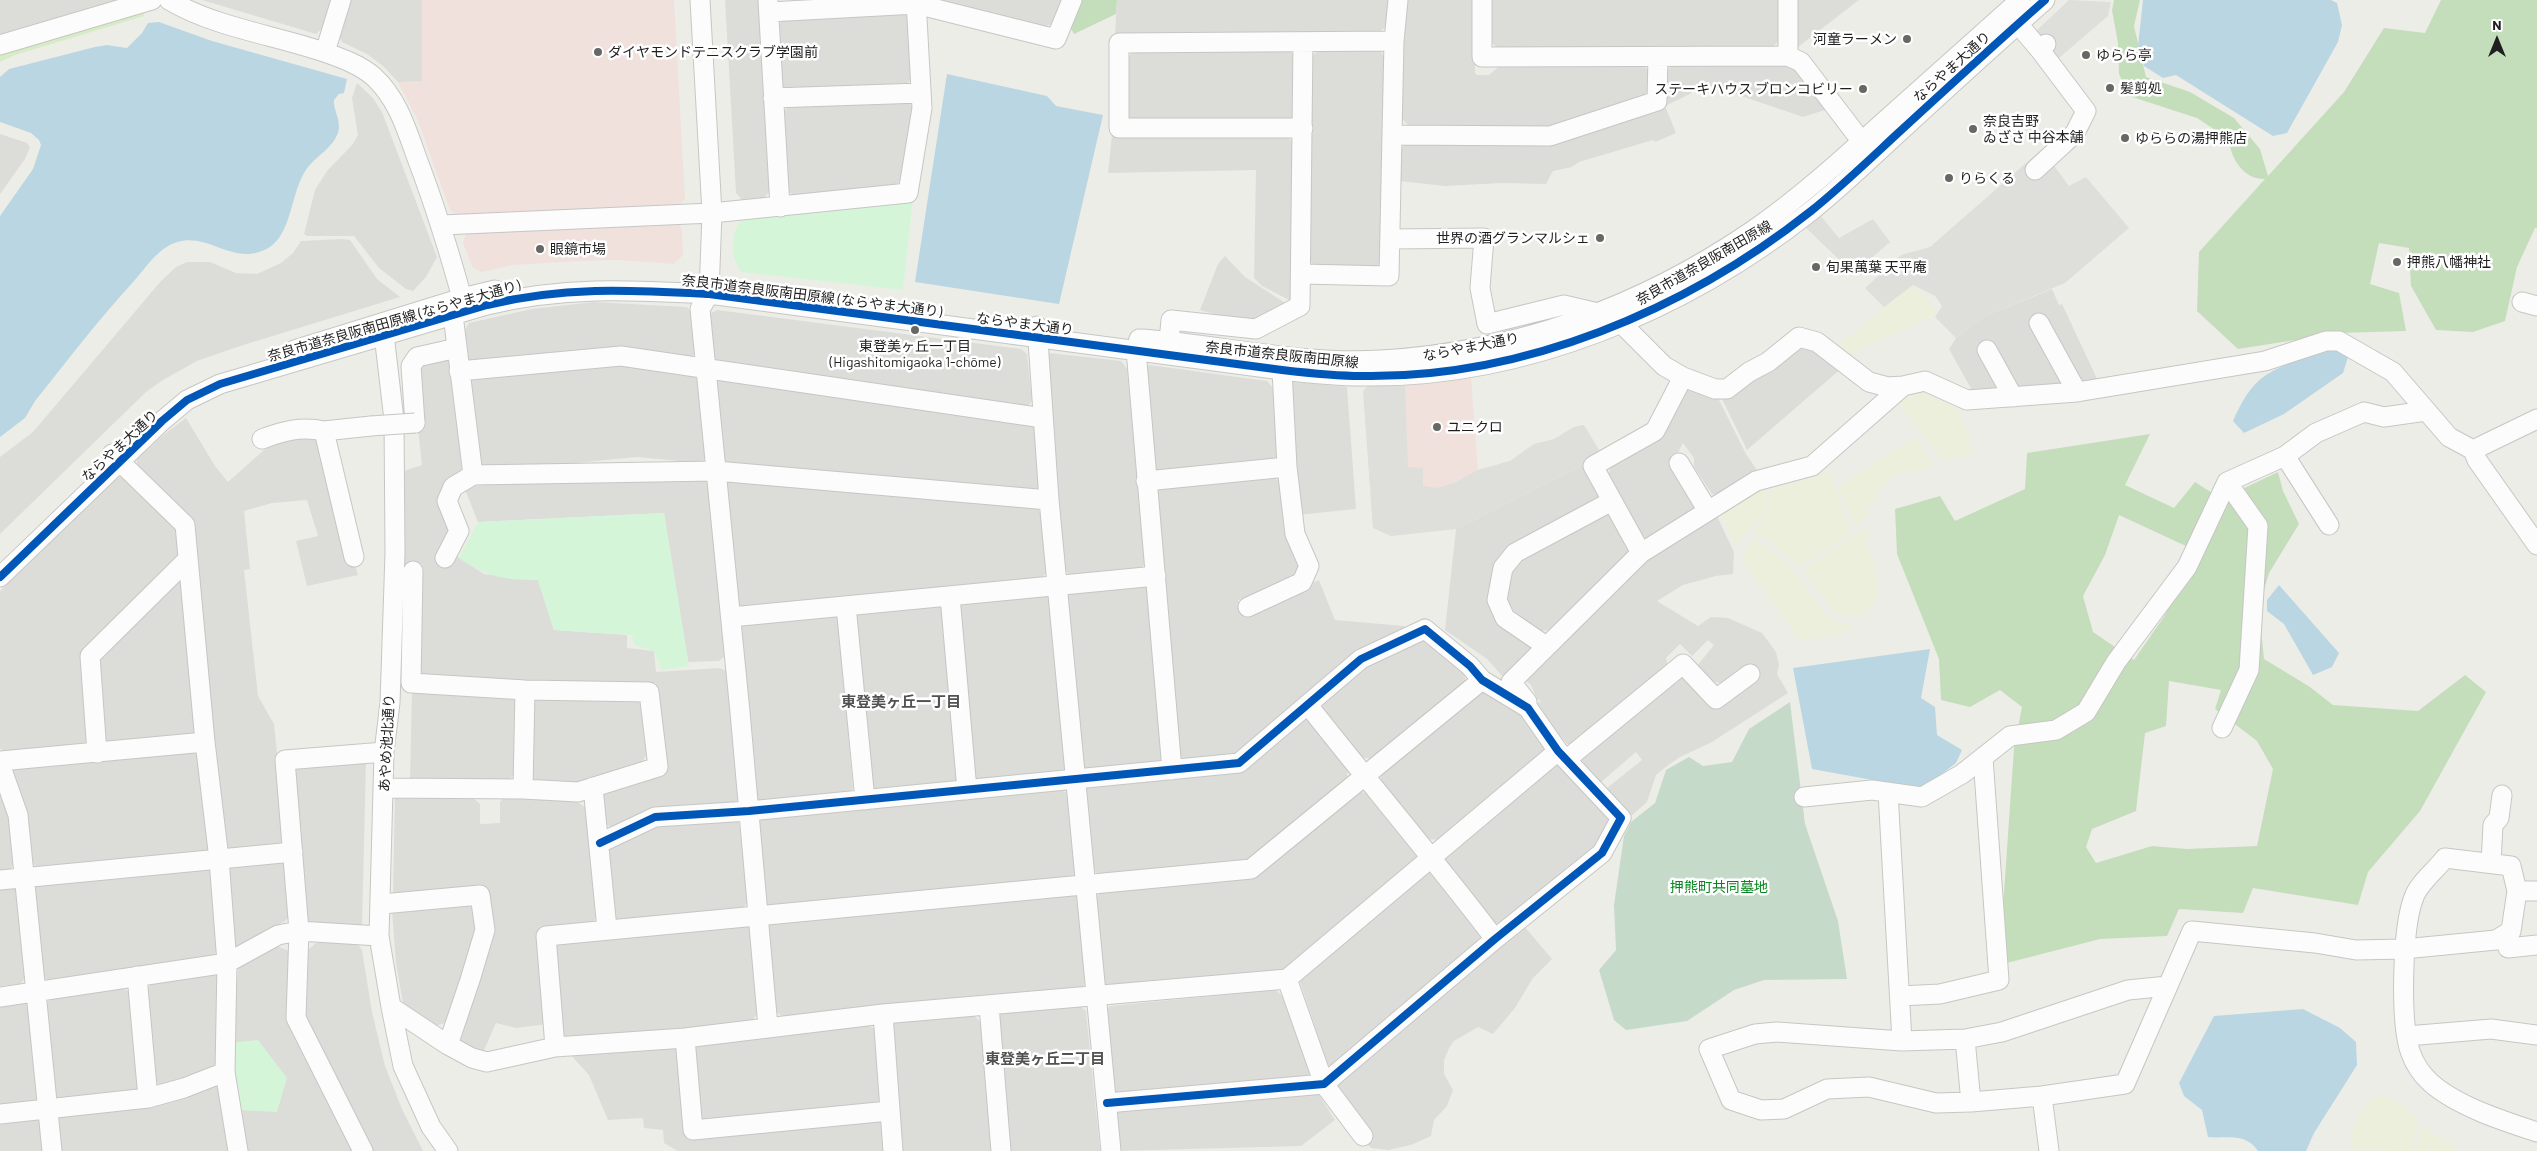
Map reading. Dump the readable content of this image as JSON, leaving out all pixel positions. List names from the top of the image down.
{
  "streets": {
    "street": [
      "ならやま大通り",
      "奈良市道奈良阪南田原線",
      "奈良市道奈良阪南田原線 (ならやま大通り)",
      "あやめ池北通り"
    ]
  },
  "crossings": [
    ["ならやま大通り", "奈良市道奈良阪南田原線"],
    ["ならやま大通り", "奈良市道奈良阪南田原線 (ならやま大通り)"],
    ["ならやま大通り", "あやめ池北通り"],
    ["奈良市道奈良阪南田原線", "奈良市道奈良阪南田原線 (ならやま大通り)"],
    ["奈良市道奈良阪南田原線 (ならやま大通り)", "あやめ池北通り"]
  ],
  "districts": ["東登美ヶ丘一丁目", "東登美ヶ丘二丁目"],
  "parks": ["押熊町共同墓地"],
  "places": [
    "河童ラーメン",
    "ダイヤモンドテニスクラブ学園前",
    "ゆらら亭",
    "髪剪処",
    "ステーキハウス ブロンコビリー",
    "奈良吉野 ゐざさ 中谷本舗",
    "ゆららの湯押熊店",
    "りらくる",
    "世界の酒グランマルシェ",
    "眼鏡市場",
    "押熊八幡神社",
    "旬果萬葉 天平庵",
    "東登美ヶ丘一丁目 (Higashitomigaoka 1-chōme)",
    "ユニクロ"
  ],
  "north": "top"
}
